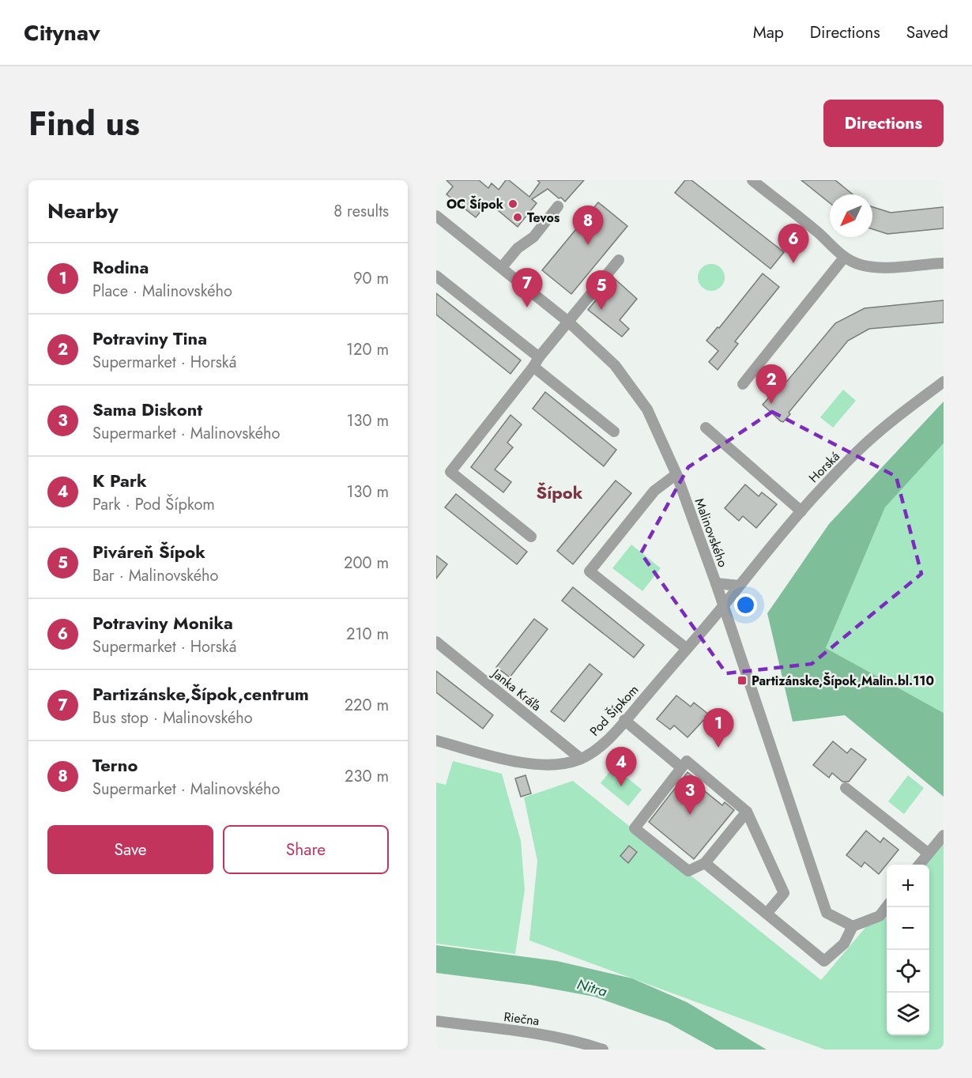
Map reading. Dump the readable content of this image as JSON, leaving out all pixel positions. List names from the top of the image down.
{
  "streets": {
    "street": [
      "Horská",
      "Malinovského",
      "Janka Kráľa",
      "Pod Šípkom",
      "Riečna"
    ]
  },
  "crossings": [
    ["Horská", "Malinovského"],
    ["Horská", "Pod Šípkom"],
    ["Malinovského", "Pod Šípkom"],
    ["Janka Kráľa", "Pod Šípkom"]
  ],
  "districts": ["Šípok"],
  "water": ["Nitra"],
  "places": {
    "other": ["OC Šípok", "Tevos"],
    "transit": ["Partizánske,Šípok,Malin.bl.110"]
  },
  "north": "bottom left",
  "page": {
    "header": "Citynav",
    "nav": ["Map", "Directions", "Saved"],
    "title": "Find us",
    "buttons": [
      "Directions",
      ["Save", "Share"]
    ],
    "heading": ["Nearby", "8 results"],
    "pins": [
      "8",
      "6",
      "7",
      "5",
      "2",
      "1",
      "4",
      "3"
    ],
    "list": [
      {
        "mark": "1",
        "name": "Rodina",
        "note": "Place · Malinovského",
        "value": "90 m"
      },
      {
        "mark": "2",
        "name": "Potraviny Tina",
        "note": "Supermarket · Horská",
        "value": "120 m"
      },
      {
        "mark": "3",
        "name": "Sama Diskont",
        "note": "Supermarket · Malinovského",
        "value": "130 m"
      },
      {
        "mark": "4",
        "name": "K Park",
        "note": "Park · Pod Šípkom",
        "value": "130 m"
      },
      {
        "mark": "5",
        "name": "Piváreň Šípok",
        "note": "Bar · Malinovského",
        "value": "200 m"
      },
      {
        "mark": "6",
        "name": "Potraviny Monika",
        "note": "Supermarket · Horská",
        "value": "210 m"
      },
      {
        "mark": "7",
        "name": "Partizánske,Šípok,centrum",
        "note": "Bus stop · Malinovského",
        "value": "220 m"
      },
      {
        "mark": "8",
        "name": "Terno",
        "note": "Supermarket · Malinovského",
        "value": "230 m"
      }
    ],
    "map_buttons": ["+", "−"]
  }
}
